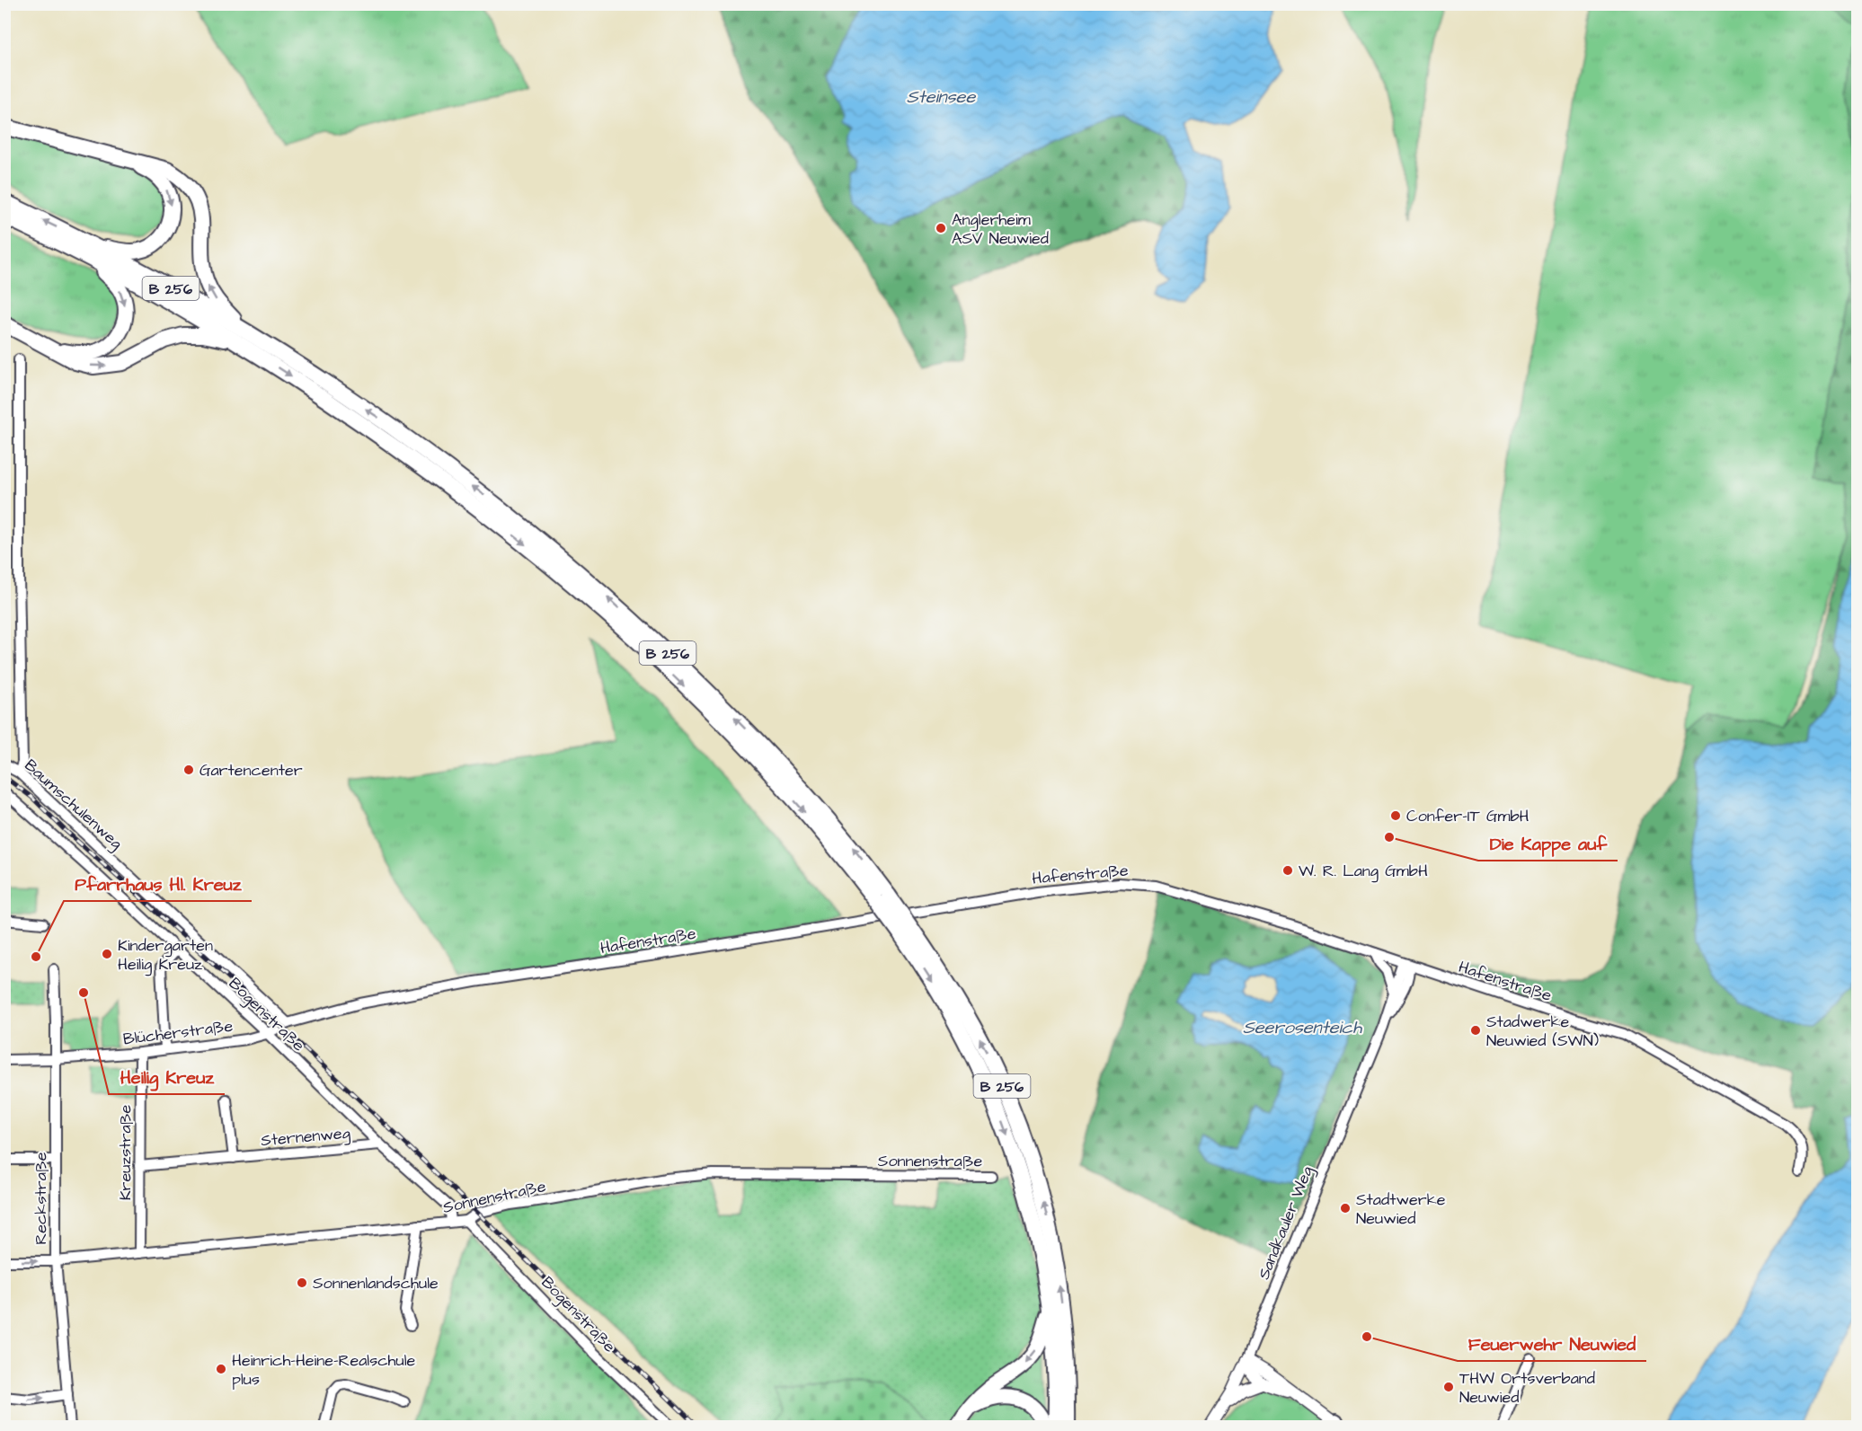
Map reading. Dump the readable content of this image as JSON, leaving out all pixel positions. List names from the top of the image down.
{
  "streets": {
    "highway": ["B 256"],
    "street": [
      "Baumschulenweg",
      "Hafenstraße",
      "Bogenstraße",
      "Blücherstraße",
      "Sternenweg",
      "Kreuzstraße",
      "Sonnenstraße",
      "Reckstraße",
      "Sandkauler Weg"
    ]
  },
  "crossings": [
    ["Baumschulenweg", "Hafenstraße"],
    ["Baumschulenweg", "Blücherstraße"],
    ["Hafenstraße", "Blücherstraße"],
    ["Hafenstraße", "Sandkauler Weg"],
    ["Bogenstraße", "Blücherstraße"],
    ["Bogenstraße", "Sternenweg"],
    ["Bogenstraße", "Sonnenstraße"],
    ["Blücherstraße", "Kreuzstraße"],
    ["Blücherstraße", "Reckstraße"],
    ["Sternenweg", "Kreuzstraße"],
    ["Kreuzstraße", "Sonnenstraße"],
    ["Sonnenstraße", "Reckstraße"]
  ],
  "water": ["Steinsee", "Seerosenteich"],
  "places": [
    "Anglerheim ASV Neuwied",
    "Gartencenter",
    "Confer-IT GmbH",
    "Die Kappe auf",
    "W. R. Lang GmbH",
    "Kindergarten Heilig Kreuz",
    "Pfarrhaus Hl. Kreuz",
    "Heilig Kreuz",
    "Stadwerke Neuwied (SWN)",
    "Stadtwerke Neuwied",
    "Sonnenlandschule",
    "Feuerwehr Neuwied",
    "Heinrich-Heine-Realschule plus",
    "THW Ortsverband Neuwied"
  ]
}
